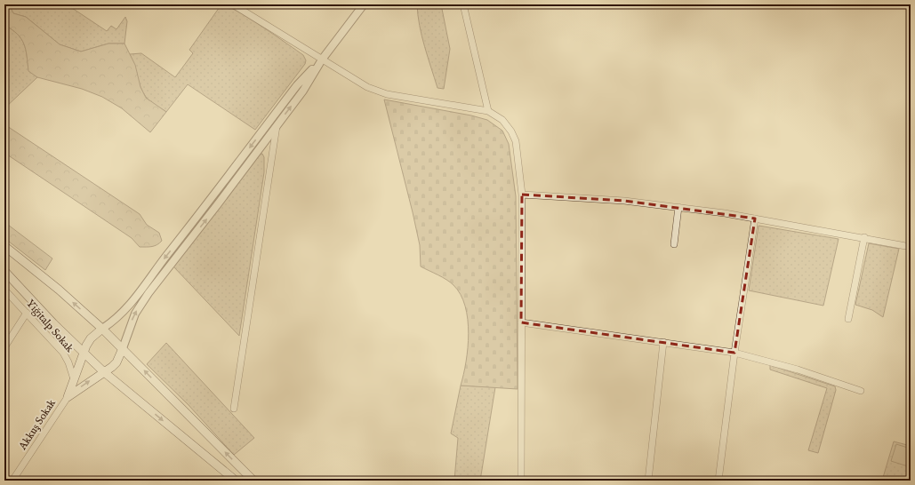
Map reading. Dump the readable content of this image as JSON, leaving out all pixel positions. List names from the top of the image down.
{
  "streets": {
    "street": ["Yiğitalp Sokak", "Akkuş Sokak"]
  }
}
